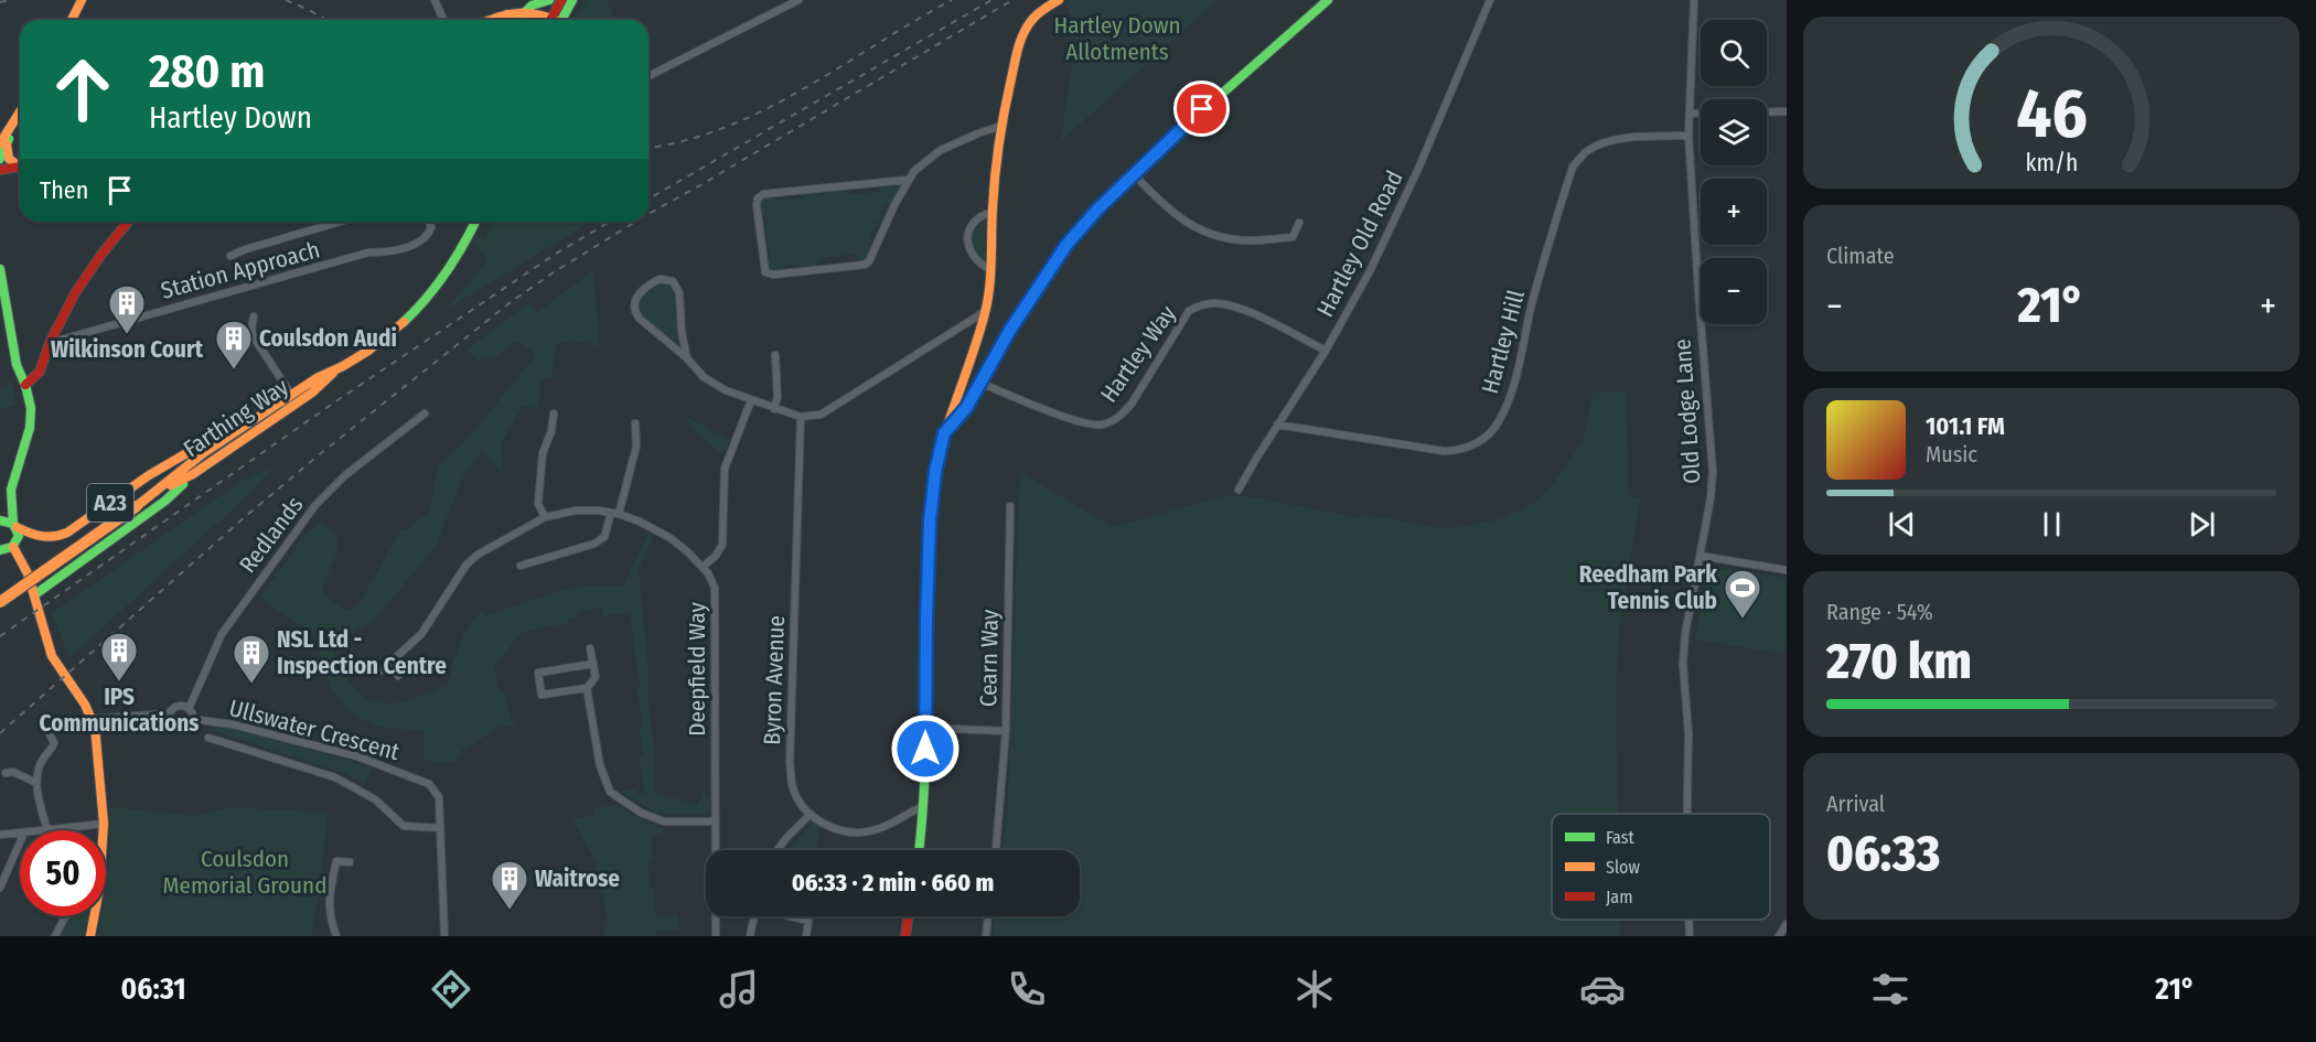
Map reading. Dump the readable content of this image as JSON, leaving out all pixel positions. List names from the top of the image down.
{
  "streets": {
    "main road": ["Farthing Way", "A23"],
    "street": [
      "Hartley Old Road",
      "Station Approach",
      "Hartley Hill",
      "Hartley Way",
      "Old Lodge Lane",
      "Redlands",
      "Cearn Way",
      "Deepfield Way",
      "Byron Avenue",
      "Ullswater Crescent"
    ]
  },
  "crossings": [
    ["Hartley Old Road", "Hartley Hill"],
    ["Hartley Old Road", "Hartley Way"],
    ["Hartley Hill", "Old Lodge Lane"],
    ["Farthing Way", "A23"],
    ["Redlands", "Ullswater Crescent"]
  ],
  "parks": ["Hartley Down Allotments", "Coulsdon Memorial Ground"],
  "places": {
    "building": [
      "Wilkinson Court",
      "Coulsdon Audi",
      "IPS Communications",
      "NSL Ltd - Inspection Centre",
      "Waitrose"
    ],
    "sports": ["Reedham Park Tennis Club"]
  },
  "legend": ["Fast", "Slow", "Jam"],
  "page": {
    "map_buttons": ["+", "−"],
    "turn": ["280 m", "Hartley Down"],
    "then": "Then",
    "tile": [
      "Climate",
      ["Range · 54%", "270 km"],
      ["Arrival", "06:33"]
    ],
    "heat": ["−", "21°", "+"],
    "song": ["101.1 FM", "Music"],
    "limit": "50",
    "trip": "06:33 · 2 min · 660 m",
    "tabs": ["06:31", "21°"],
    "gauge": ["46", "km/h"]
  }
}
